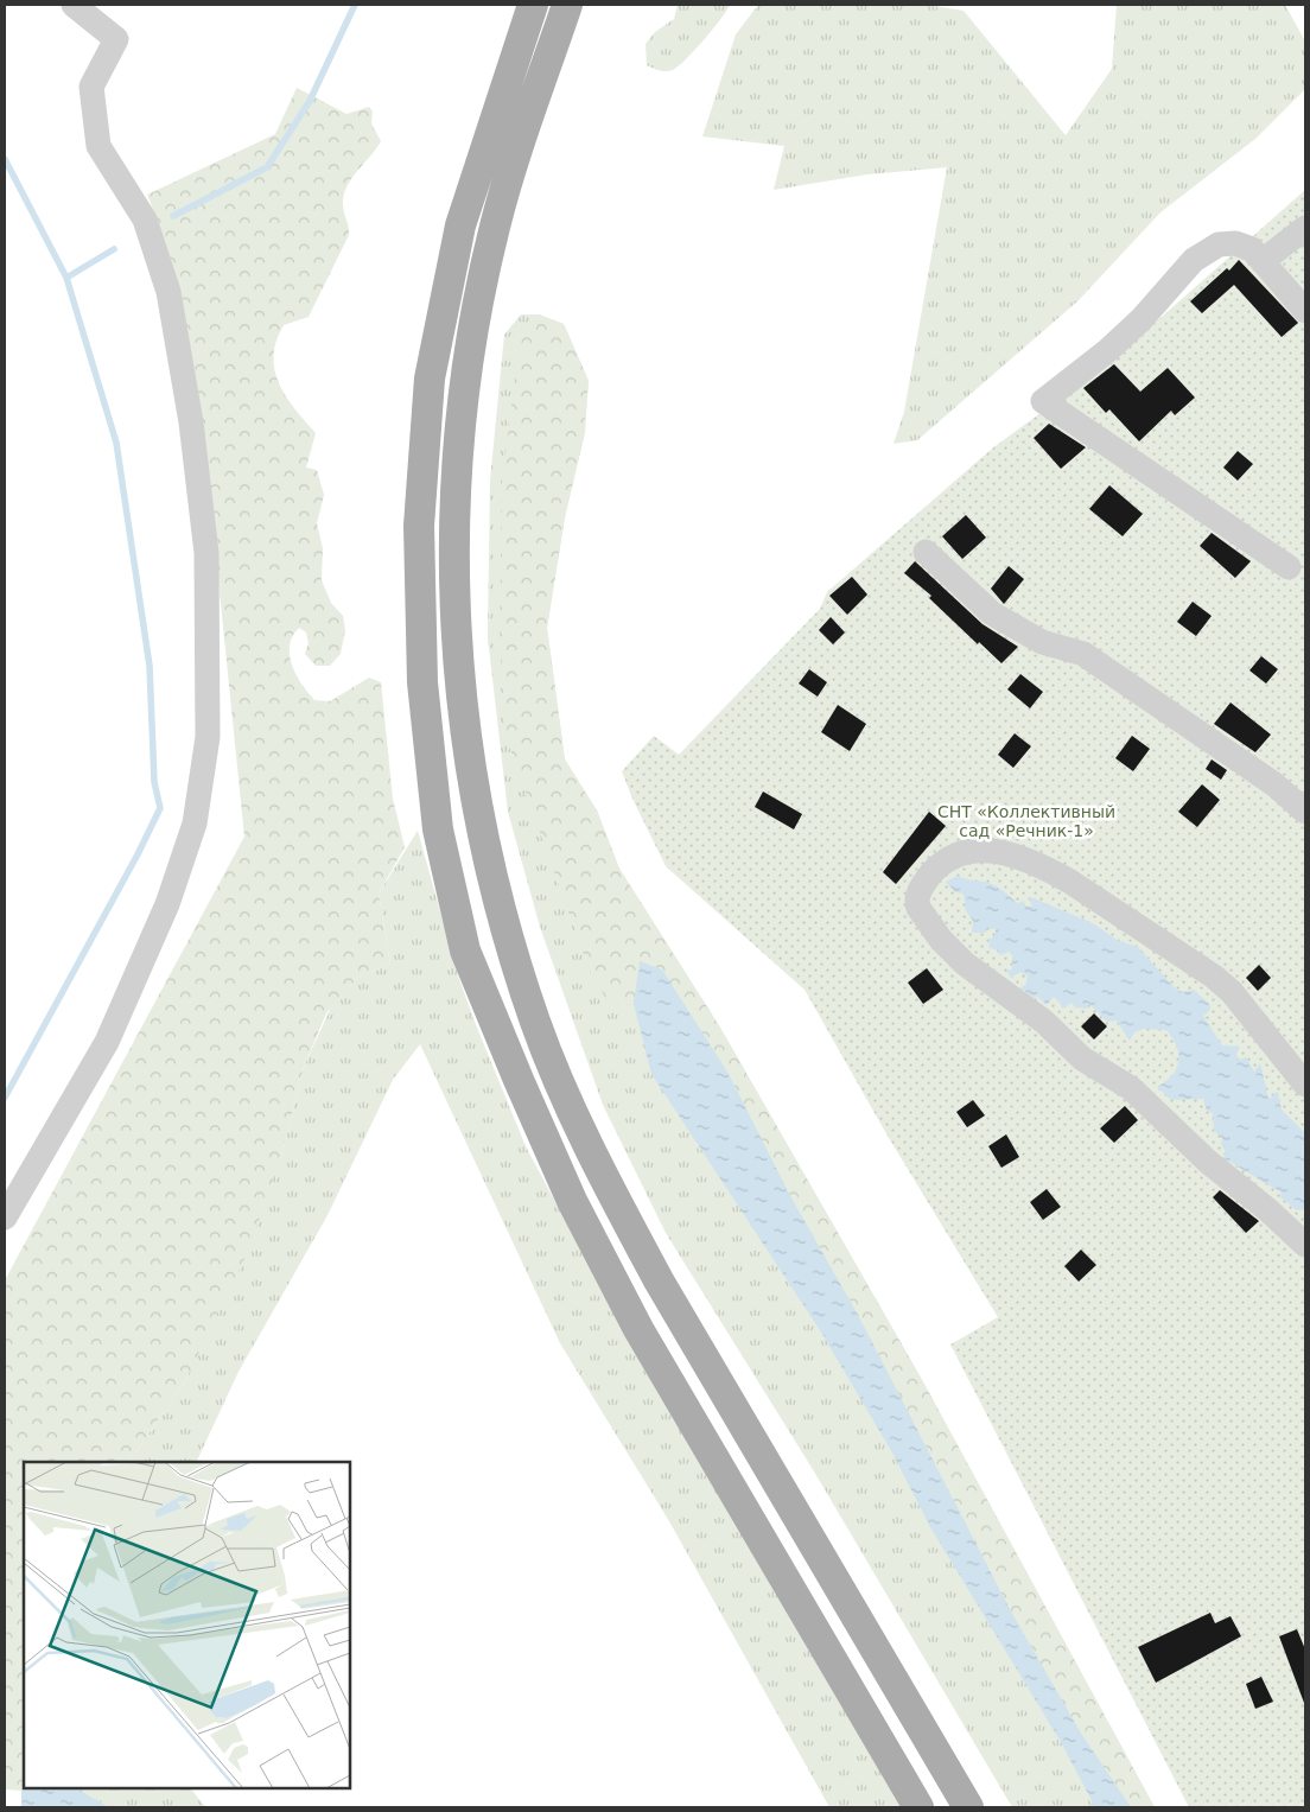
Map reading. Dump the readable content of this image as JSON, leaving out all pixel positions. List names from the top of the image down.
{
  "parks": ["СНТ «Коллективный сад «Речник-1»"]
}
